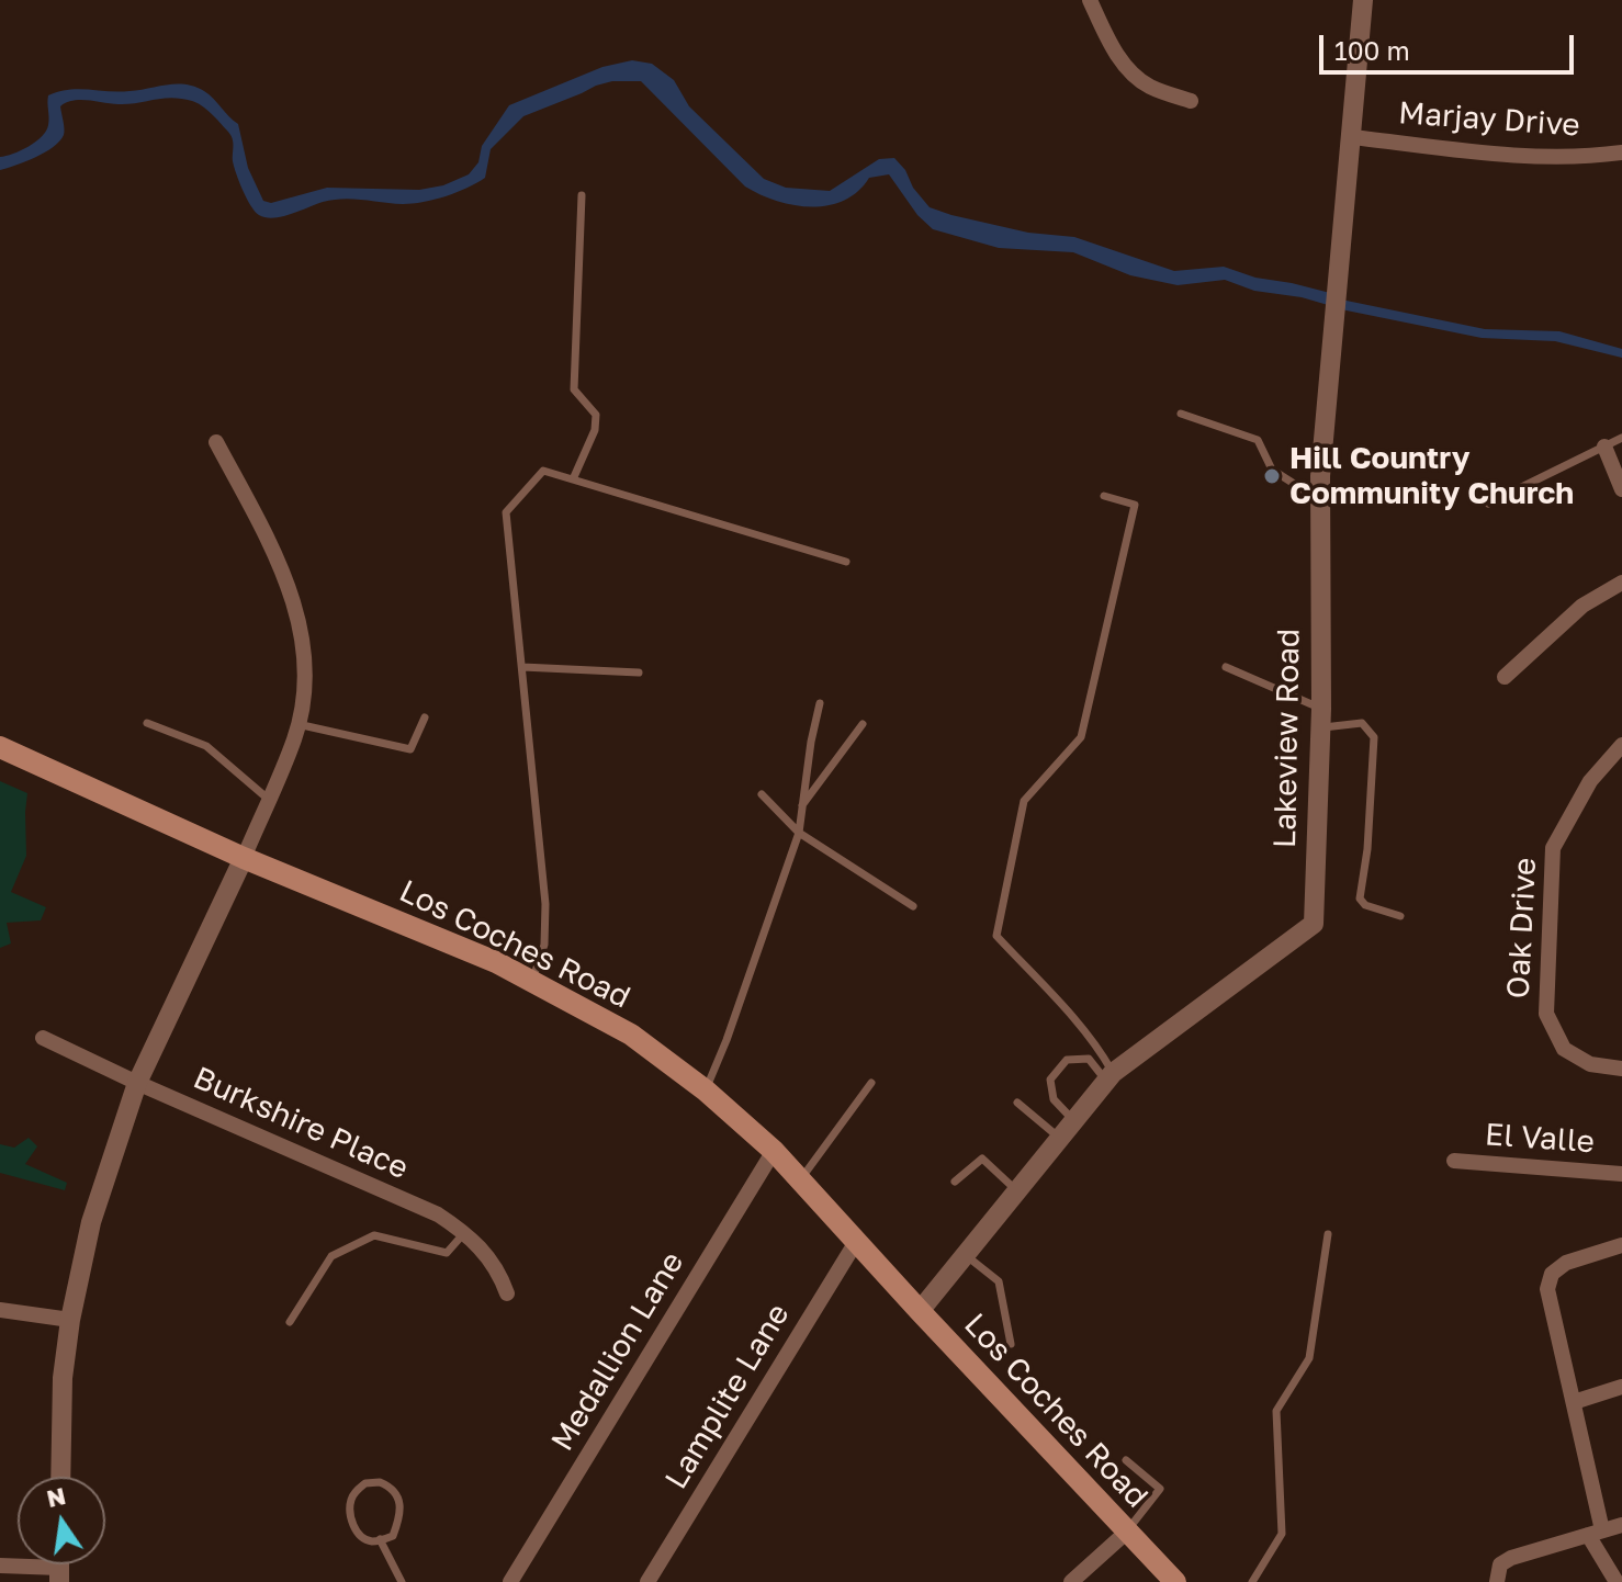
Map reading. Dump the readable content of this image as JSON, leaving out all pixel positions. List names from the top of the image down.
{
  "streets": {
    "main road": ["Los Coches Road"],
    "street": [
      "Marjay Drive",
      "Lakeview Road",
      "Oak Drive",
      "Burkshire Place",
      "El Valle",
      "Medallion Lane",
      "Lamplite Lane"
    ]
  },
  "crossings": [
    ["Marjay Drive", "Lakeview Road"],
    ["Lakeview Road", "Los Coches Road"],
    ["Los Coches Road", "Medallion Lane"],
    ["Los Coches Road", "Lamplite Lane"]
  ],
  "places": ["Hill Country Community Church"],
  "scale_bar": "100 m",
  "north": "top"
}
